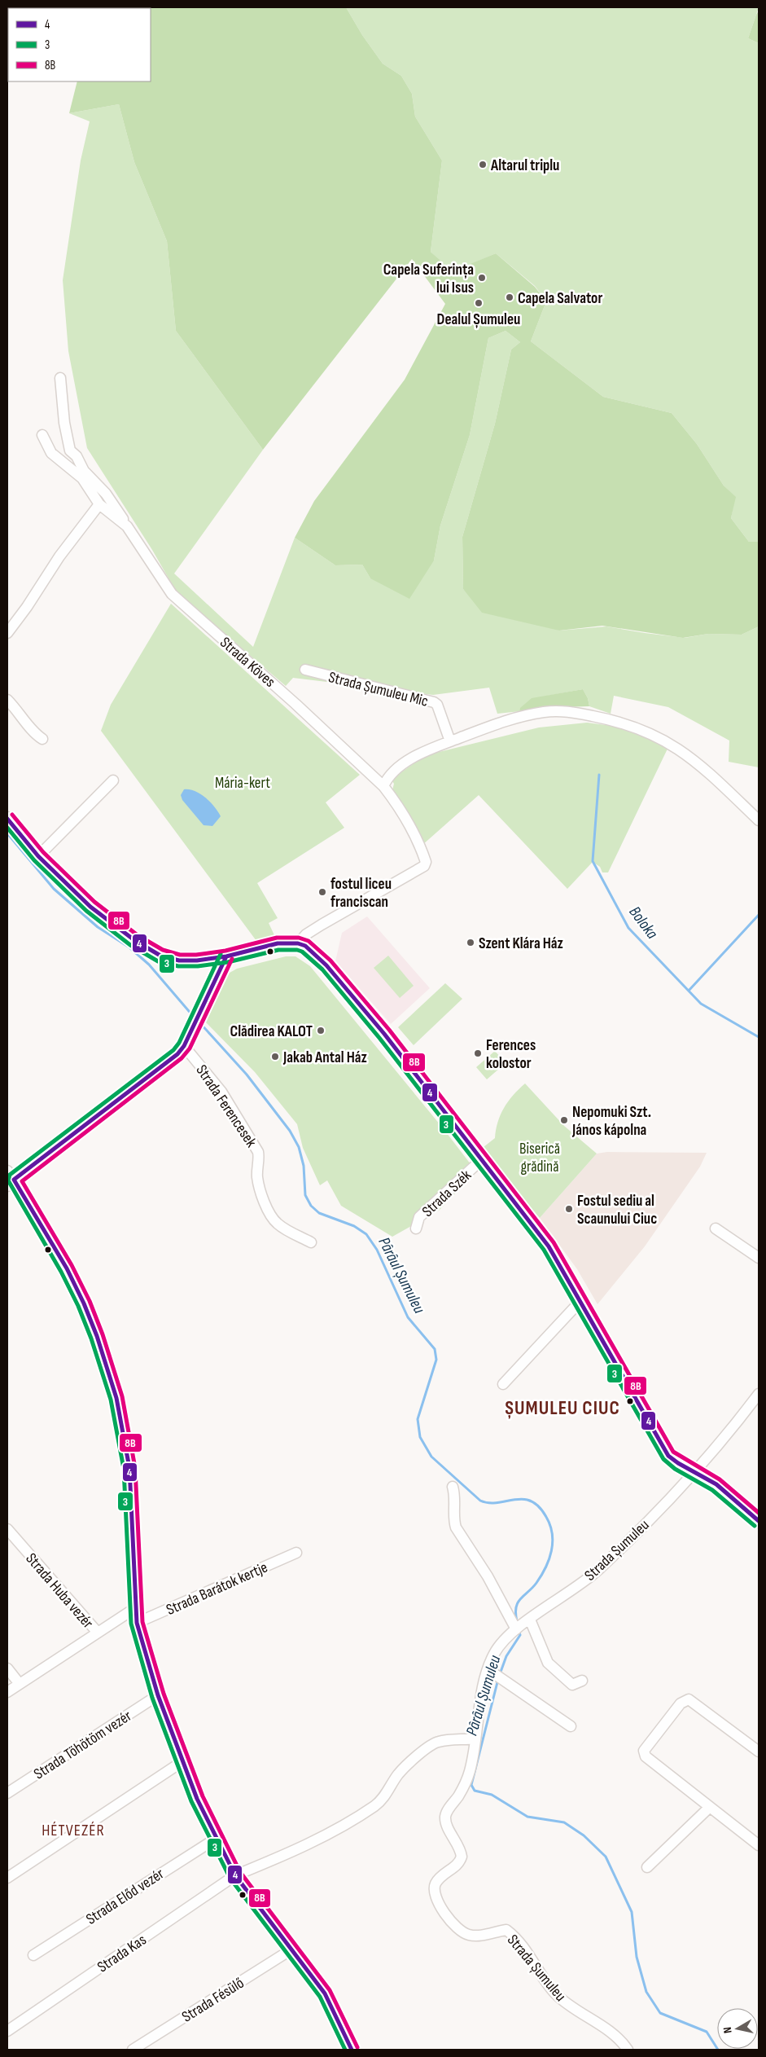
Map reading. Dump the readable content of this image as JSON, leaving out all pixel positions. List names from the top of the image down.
{
  "streets": {
    "street": [
      "Strada Köves",
      "Strada Șumuleu Mic",
      "Strada Ferencesek",
      "Strada Szék",
      "Strada Șumuleu",
      "Strada Barátok kertje",
      "Strada Huba vezér",
      "Strada Töhötöm vezér",
      "Strada Előd vezér",
      "Strada Kas",
      "Strada Fésülő"
    ]
  },
  "crossings": [
    ["Strada Szék", "Strada Șumuleu"]
  ],
  "districts": ["ȘUMULEU CIUC", "HÉTVEZÉR"],
  "water": ["Boloka", "Pârâul Șumuleu"],
  "parks": ["Mária-kert", "Biserică grădină"],
  "places": [
    "Altarul triplu",
    "Capela Suferința lui Isus",
    "Capela Salvator",
    "Dealul Șumuleu",
    "fostul liceu franciscan",
    "Szent Klára Ház",
    "Clădirea KALOT",
    "Ferences kolostor",
    "Jakab Antal Ház",
    "Nepomuki Szt. János kápolna",
    "Fostul sediu al Scaunului Ciuc"
  ],
  "lines": ["transit line 8B", "transit line 4", "transit line 3"],
  "legend": ["4", "3", "8B"],
  "north": "left"
}
